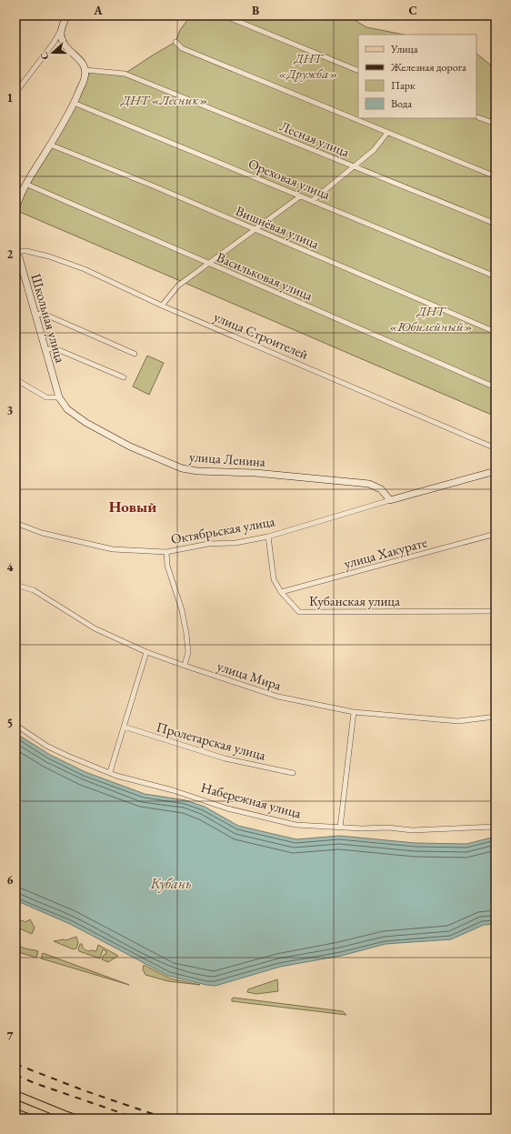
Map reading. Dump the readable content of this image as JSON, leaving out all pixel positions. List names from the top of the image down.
{
  "streets": {
    "street": [
      "Лесная улица",
      "Ореховая улица",
      "Вишнёвая улица",
      "Васильковая улица",
      "Школьная улица",
      "улица Строителей",
      "улица Ленина",
      "Октябрьская улица",
      "улица Хакурате",
      "Кубанская улица",
      "улица Мира",
      "Пролетарская улица",
      "Набережная улица"
    ]
  },
  "crossings": [
    ["Школьная улица", "улица Строителей"],
    ["Школьная улица", "улица Ленина"],
    ["улица Ленина", "Октябрьская улица"],
    ["Октябрьская улица", "Кубанская улица"],
    ["улица Хакурате", "Кубанская улица"]
  ],
  "districts": ["Новый"],
  "water": ["Кубань"],
  "parks": ["ДНТ «Дружба»", "ДНТ «Лесник»", "ДНТ «Юбилейный»"],
  "legend": [
    "Улица",
    "Железная дорога",
    "Парк",
    "Вода"
  ],
  "north": "left",
  "grid": {
    "columns": ["A", "B", "C"],
    "rows": [
      "1",
      "2",
      "3",
      "4",
      "5",
      "6",
      "7"
    ]
  }
}
